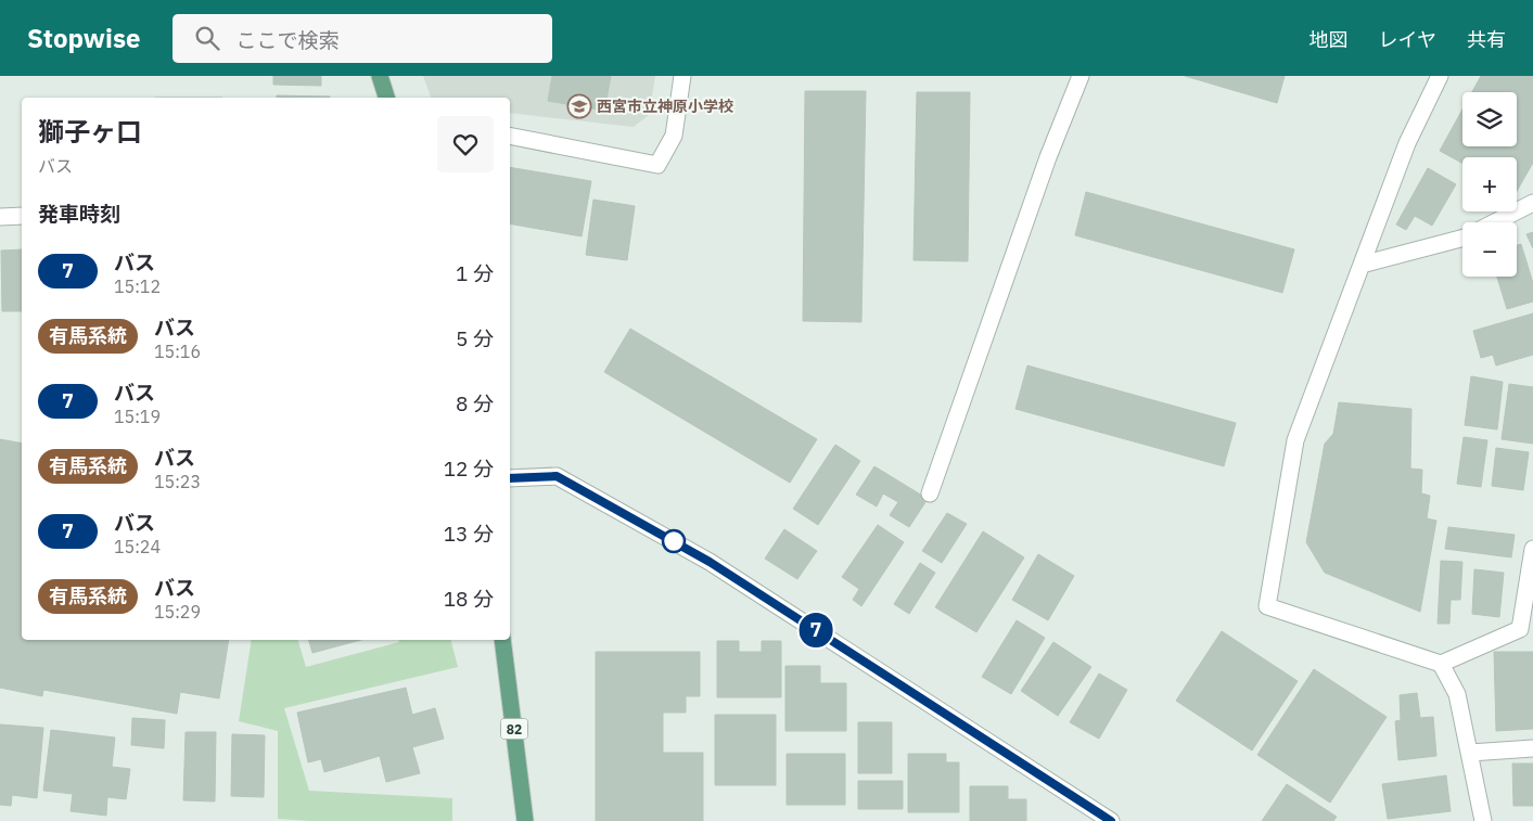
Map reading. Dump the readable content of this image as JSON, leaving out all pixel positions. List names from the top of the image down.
{
  "streets": {
    "main road": ["82"]
  },
  "places": {
    "school or university": ["西宮市立神原小学校"]
  },
  "lines": ["bus line 7"],
  "page": {
    "header": "Stopwise",
    "search": "ここで検索",
    "nav": ["地図", "レイヤ", "共有"],
    "on_map": "7",
    "map_buttons": ["+", "−"],
    "heading": [
      ["獅子ヶ口", "バス"],
      "発車時刻"
    ],
    "list": [
      {
        "mark": "7",
        "name": "バス",
        "note": "15:12",
        "value": "1 分"
      },
      {
        "mark": "有馬系統",
        "name": "バス",
        "note": "15:16",
        "value": "5 分"
      },
      {
        "mark": "7",
        "name": "バス",
        "note": "15:19",
        "value": "8 分"
      },
      {
        "mark": "有馬系統",
        "name": "バス",
        "note": "15:23",
        "value": "12 分"
      },
      {
        "mark": "7",
        "name": "バス",
        "note": "15:24",
        "value": "13 分"
      },
      {
        "mark": "有馬系統",
        "name": "バス",
        "note": "15:29",
        "value": "18 分"
      }
    ]
  }
}
